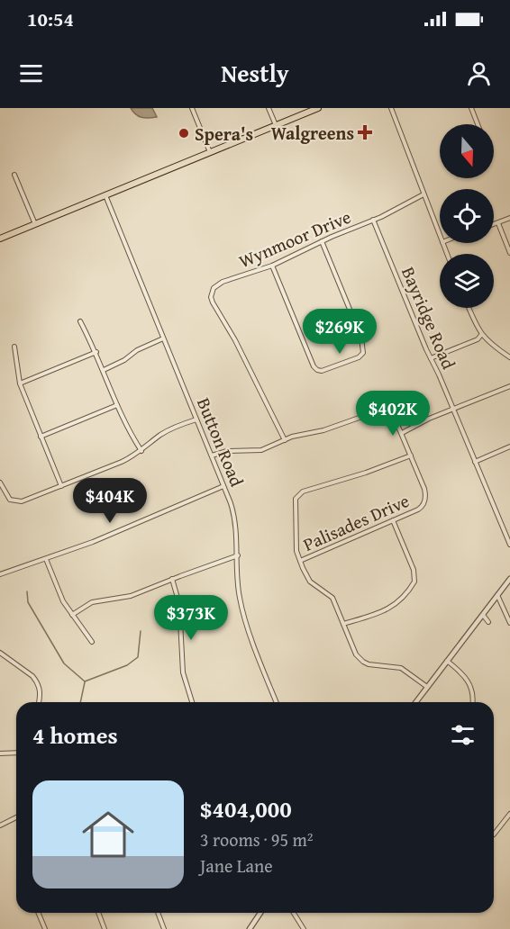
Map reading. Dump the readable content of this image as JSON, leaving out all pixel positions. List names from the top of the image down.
{
  "streets": {
    "street": [
      "Wynmoor Drive",
      "Bayridge Road",
      "Button Road",
      "Palisades Drive"
    ]
  },
  "crossings": [
    ["Wynmoor Drive", "Bayridge Road"],
    ["Wynmoor Drive", "Palisades Drive"],
    ["Button Road", "Palisades Drive"]
  ],
  "places": {
    "health": ["Walgreens"],
    "other": ["Spera's"]
  },
  "north": "bottom",
  "page": {
    "status": "10:54",
    "header": "Nestly",
    "price": [
      "$269K",
      "$402K",
      "$404K",
      "$373K"
    ],
    "heading": "4 homes",
    "list": [
      {
        "name": "$404,000",
        "note": "3 rooms · 95 m² · Jane Lane"
      }
    ]
  }
}
